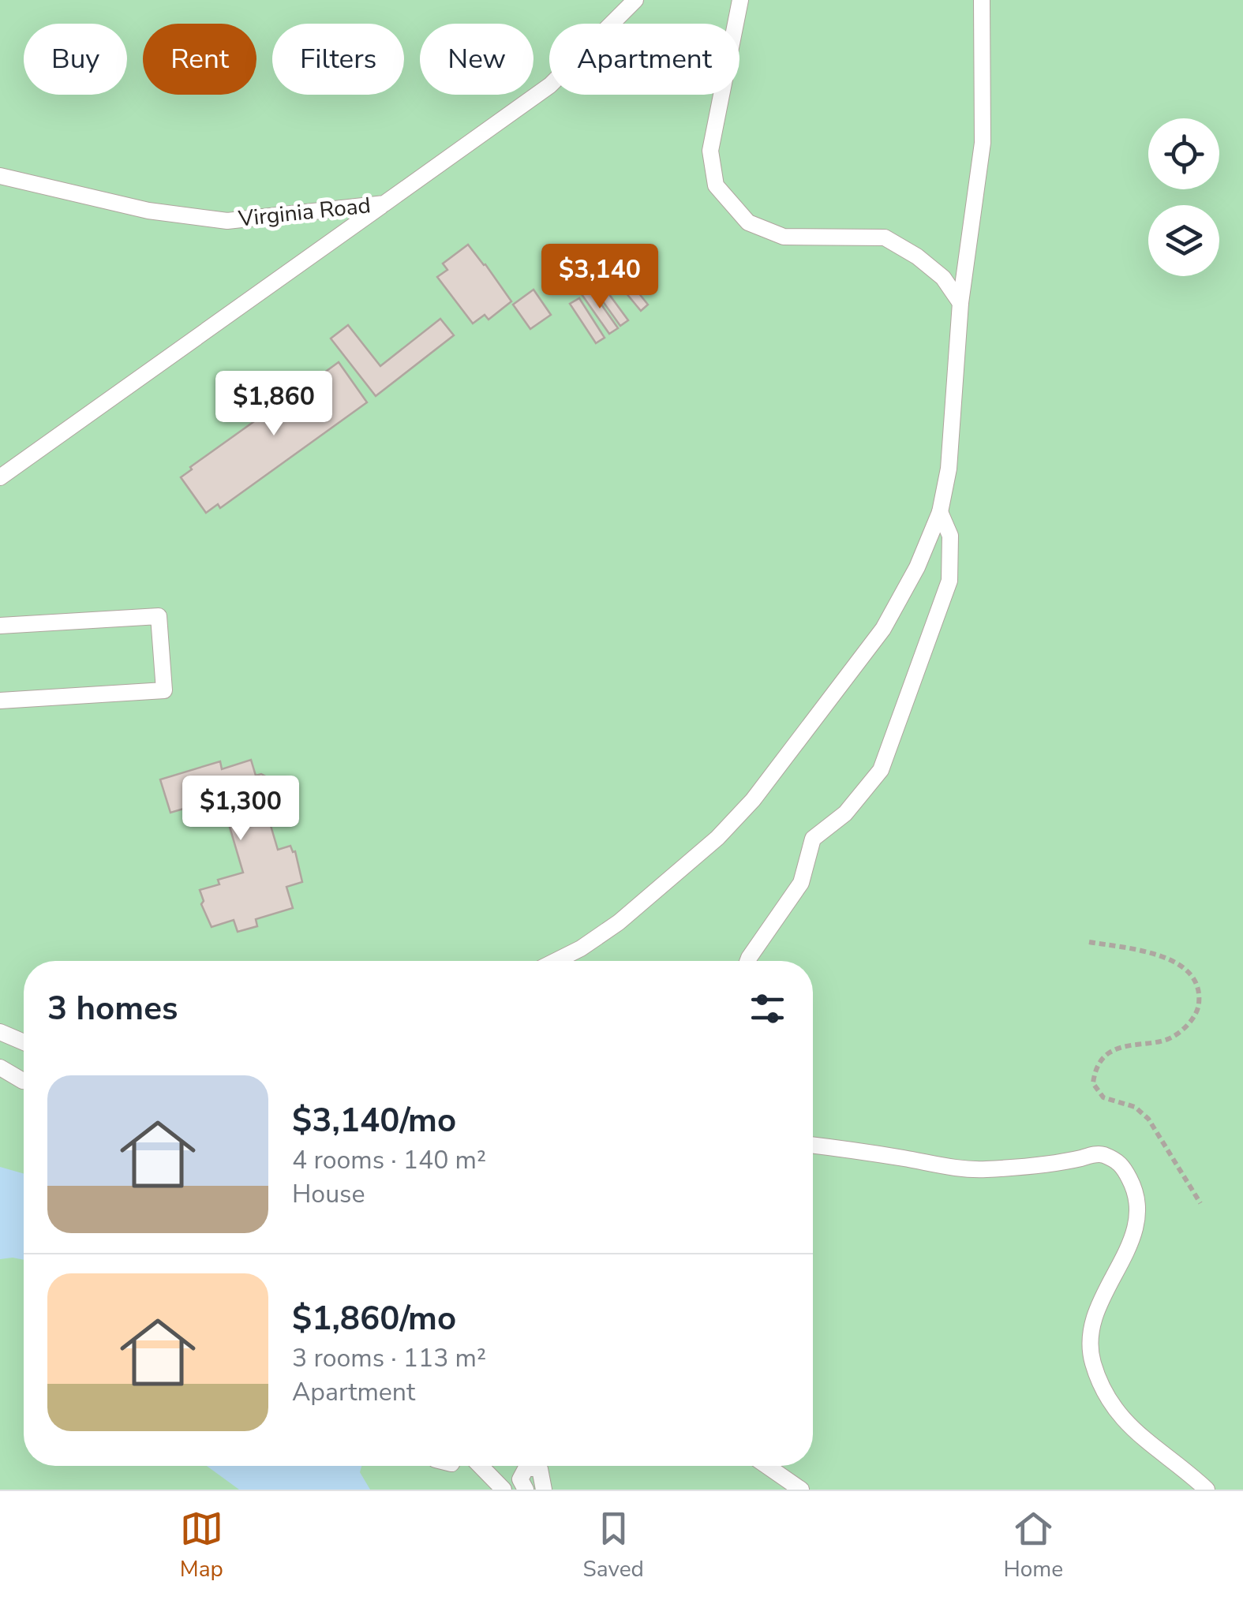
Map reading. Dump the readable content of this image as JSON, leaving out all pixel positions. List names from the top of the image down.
{
  "streets": {
    "lane": ["Virginia Road"]
  },
  "page": {
    "chip": [
      "Buy",
      "Rent",
      "Filters",
      "New",
      "Apartment"
    ],
    "price": ["$3,140", "$1,860", "$1,300"],
    "heading": "3 homes",
    "list": [
      {
        "name": "$3,140/mo",
        "note": "4 rooms · 140 m² · House"
      },
      {
        "name": "$1,860/mo",
        "note": "3 rooms · 113 m² · Apartment"
      }
    ],
    "tabs": ["Map", "Saved", "Home"]
  }
}
